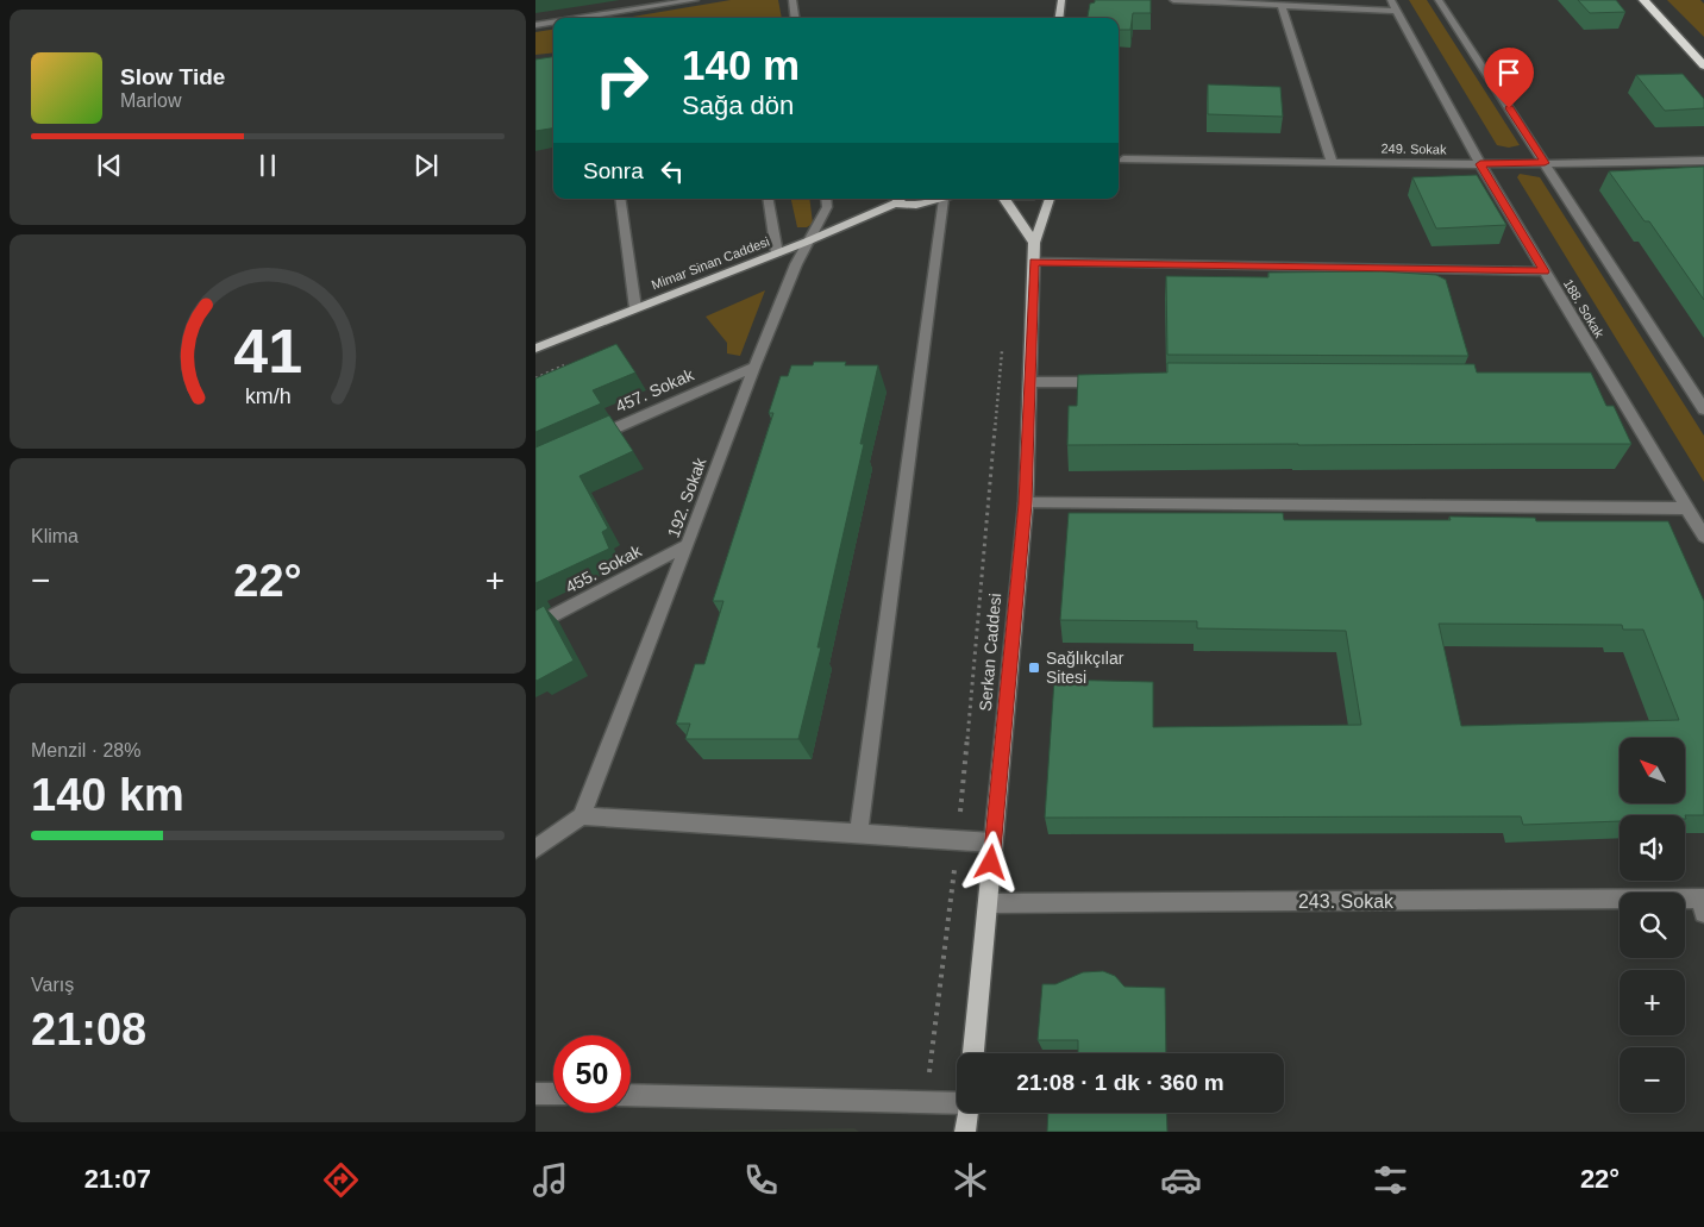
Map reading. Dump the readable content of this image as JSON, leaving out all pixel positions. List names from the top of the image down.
{
  "streets": {
    "main road": ["Mimar Sinan Caddesi", "Serkan Caddesi"],
    "street": [
      "249. Sokak",
      "188. Sokak",
      "457. Sokak",
      "192. Sokak",
      "455. Sokak",
      "243. Sokak"
    ]
  },
  "crossings": [
    ["249. Sokak", "188. Sokak"],
    ["Mimar Sinan Caddesi", "192. Sokak"],
    ["457. Sokak", "192. Sokak"],
    ["192. Sokak", "455. Sokak"],
    ["Serkan Caddesi", "243. Sokak"]
  ],
  "places": {
    "transit": ["Sağlıkçılar Sitesi"]
  },
  "north": "top left",
  "page": {
    "turn": ["140 m", "Sağa dön"],
    "song": ["Slow Tide", "Marlow"],
    "then": "Sonra",
    "tile": [
      "Klima",
      ["Menzil · 28%", "140 km"],
      ["Varış", "21:08"]
    ],
    "heat": ["−", "22°", "+"],
    "map_buttons": ["+", "−"],
    "limit": "50",
    "trip": "21:08 · 1 dk · 360 m",
    "tabs": ["21:07", "22°"],
    "gauge": ["41", "km/h"]
  }
}
